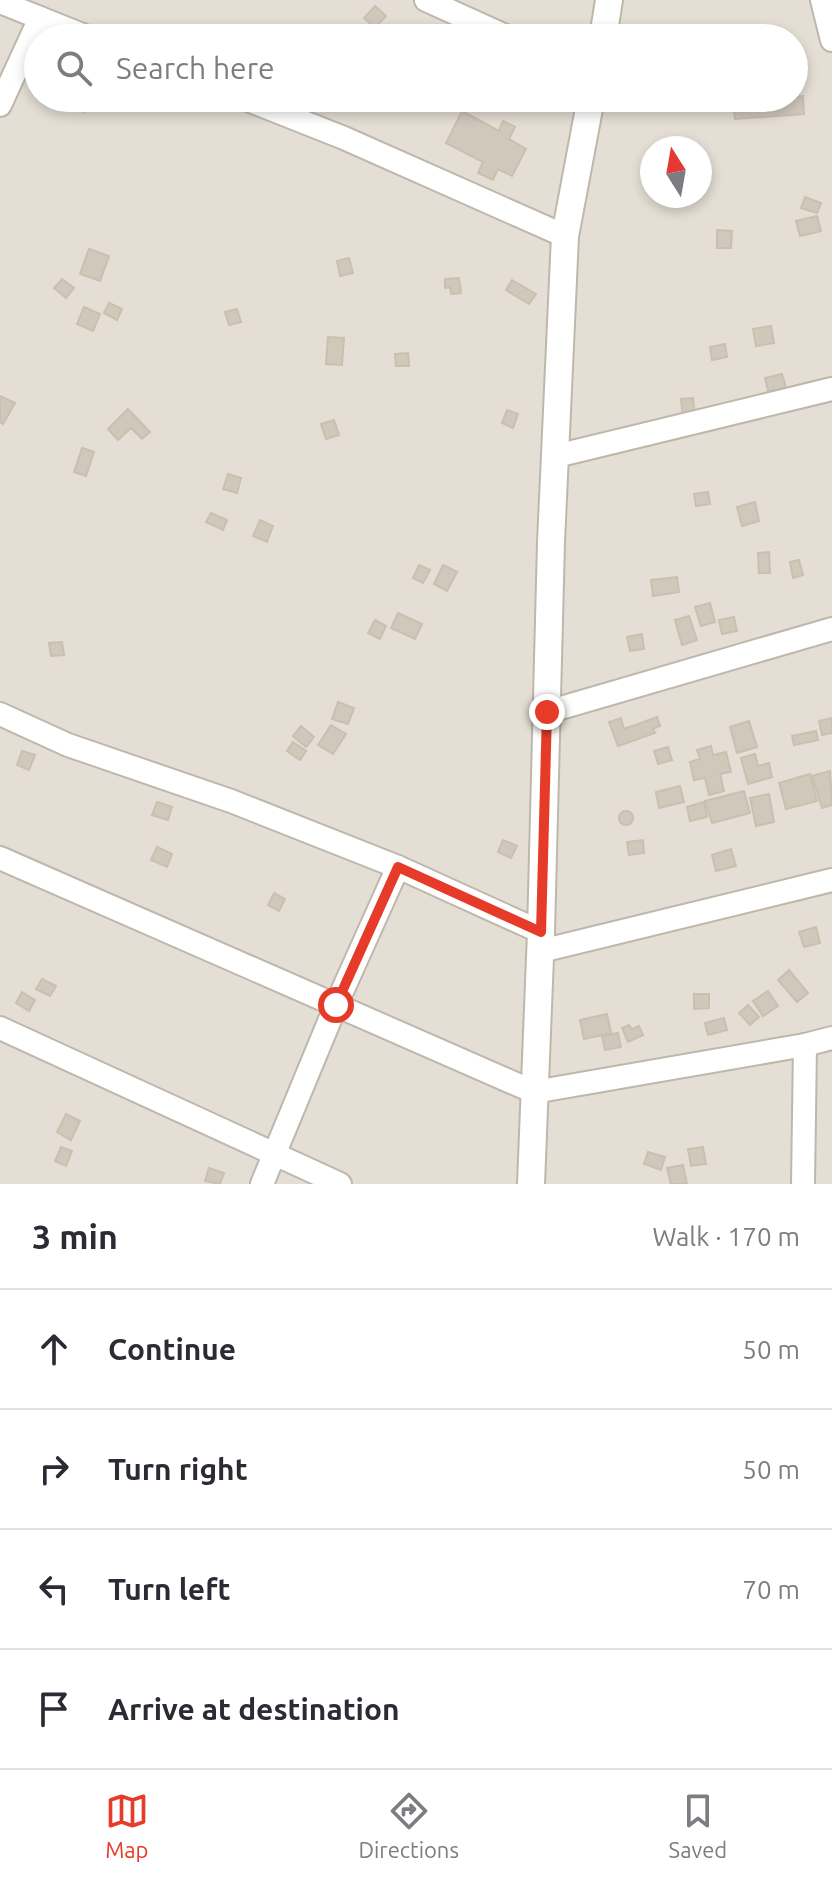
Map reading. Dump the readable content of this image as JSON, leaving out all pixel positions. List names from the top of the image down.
{
  "north": "top",
  "page": {
    "search": "Search here",
    "heading": ["3 min", "Walk · 170 m"],
    "list": [
      ["Continue", "50 m"],
      ["Turn right", "50 m"],
      ["Turn left", "70 m"],
      "Arrive at destination"
    ],
    "nav": ["Map", "Directions", "Saved"]
  }
}
